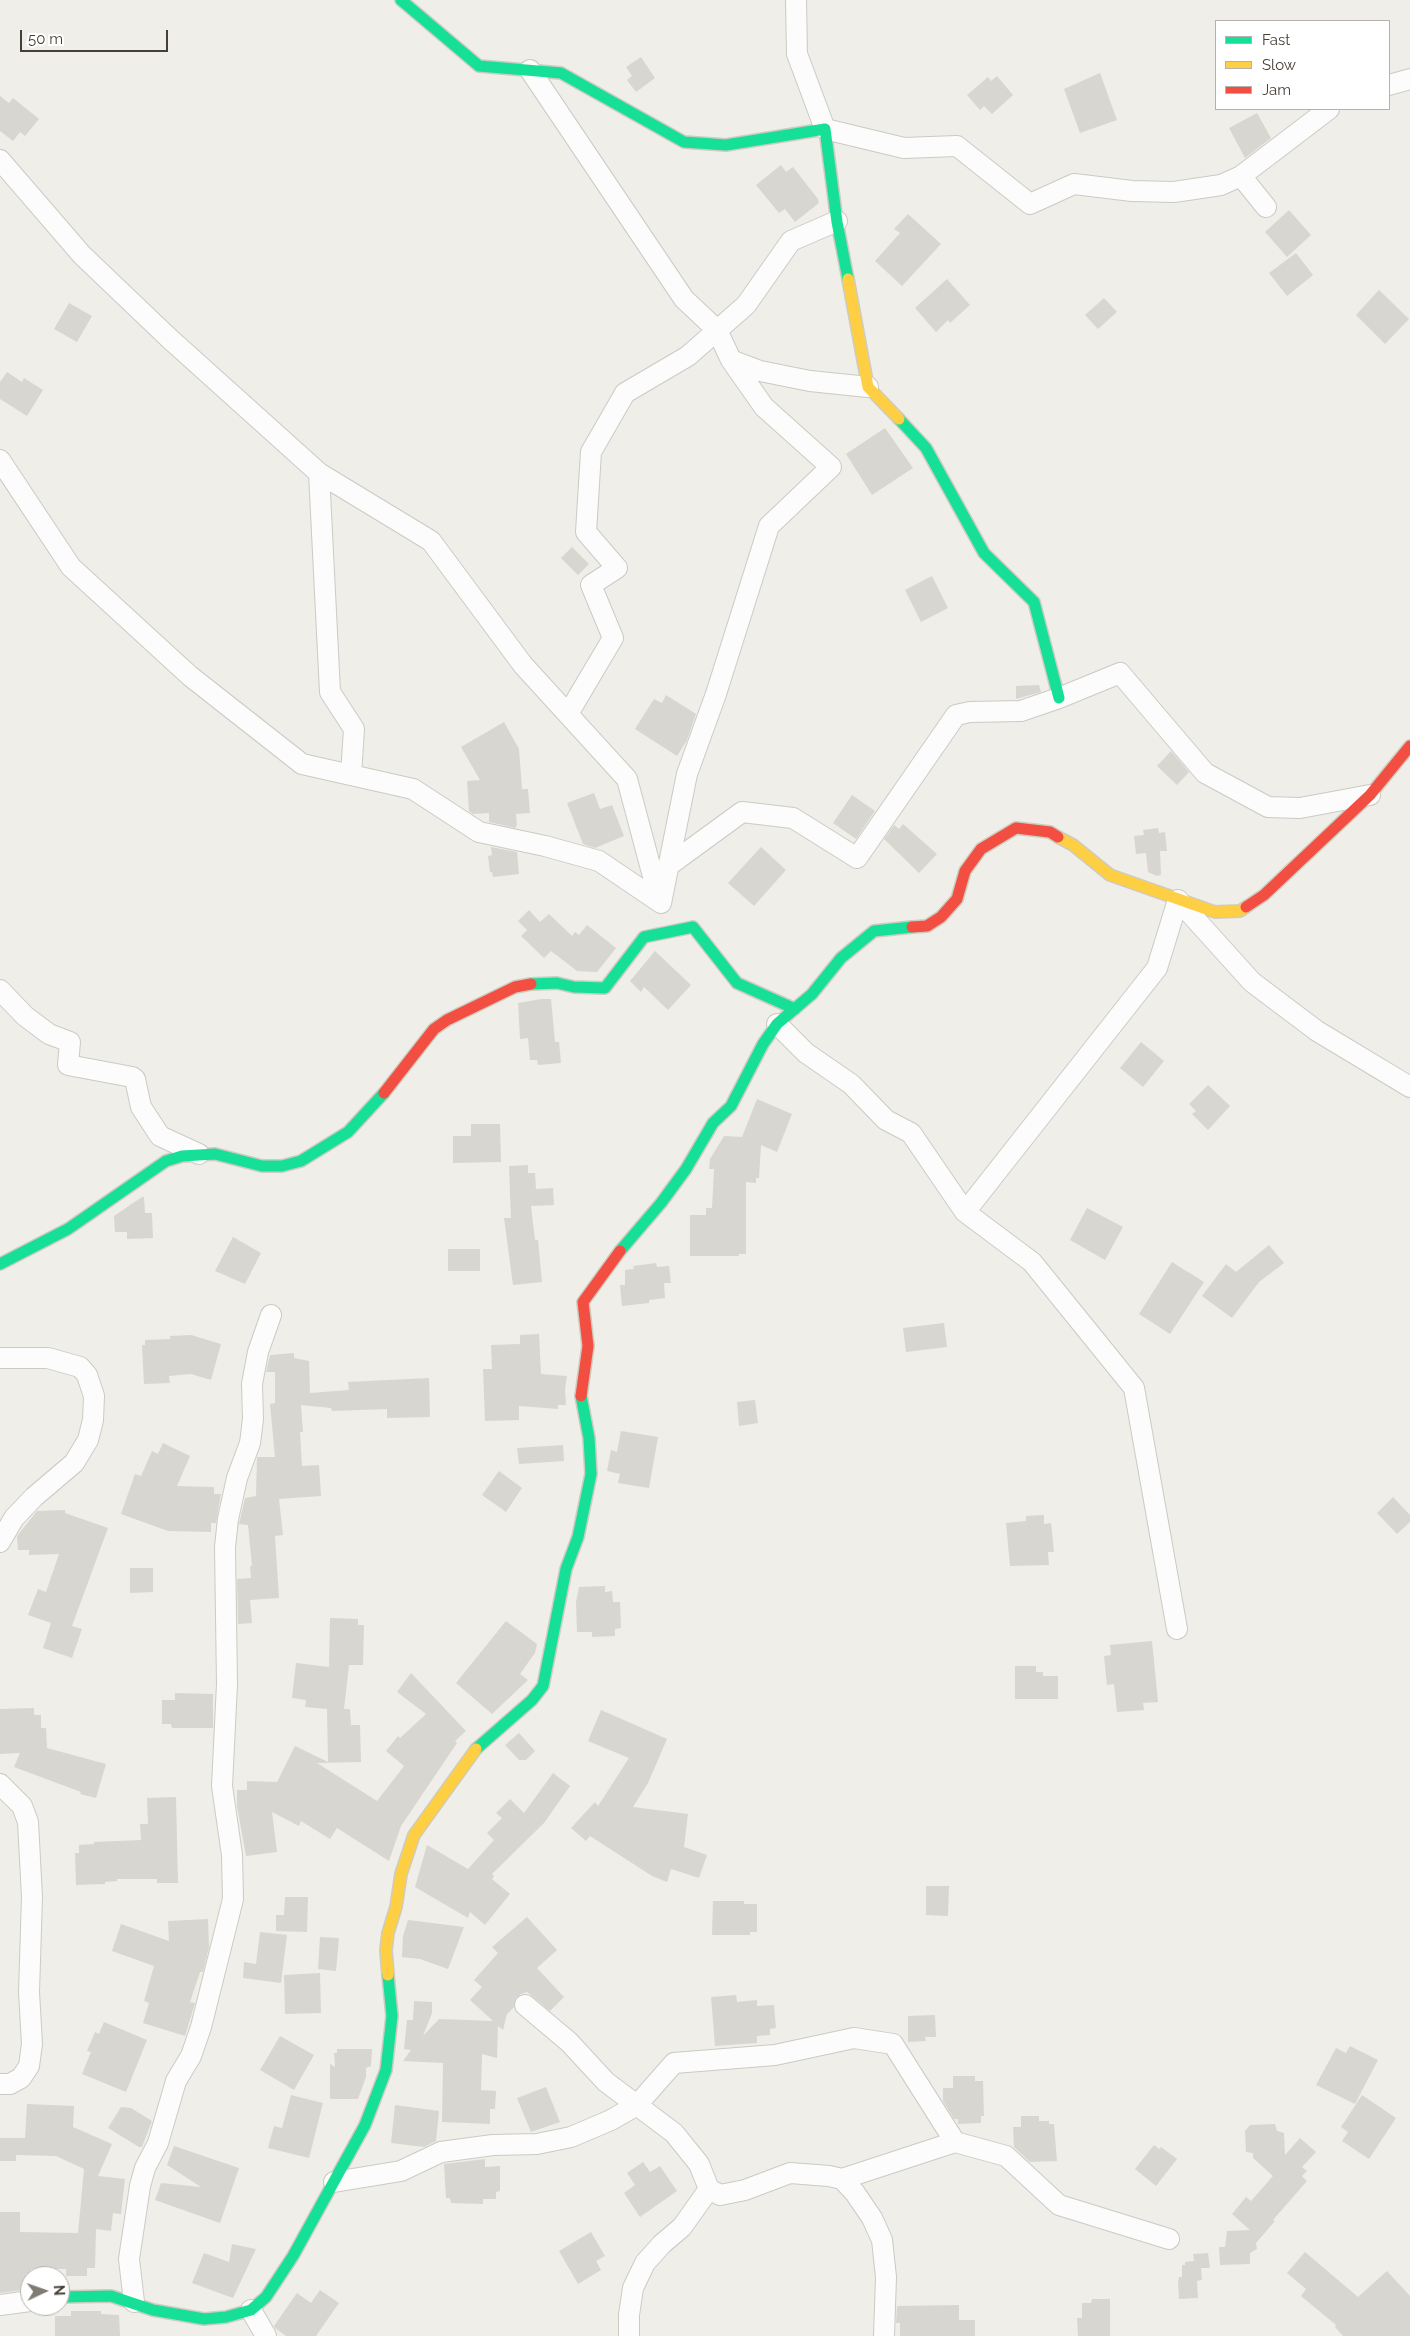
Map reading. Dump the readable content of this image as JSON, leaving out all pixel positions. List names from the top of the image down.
{
  "legend": ["Fast", "Slow", "Jam"],
  "scale_bar": "50 m",
  "north": "right"
}
